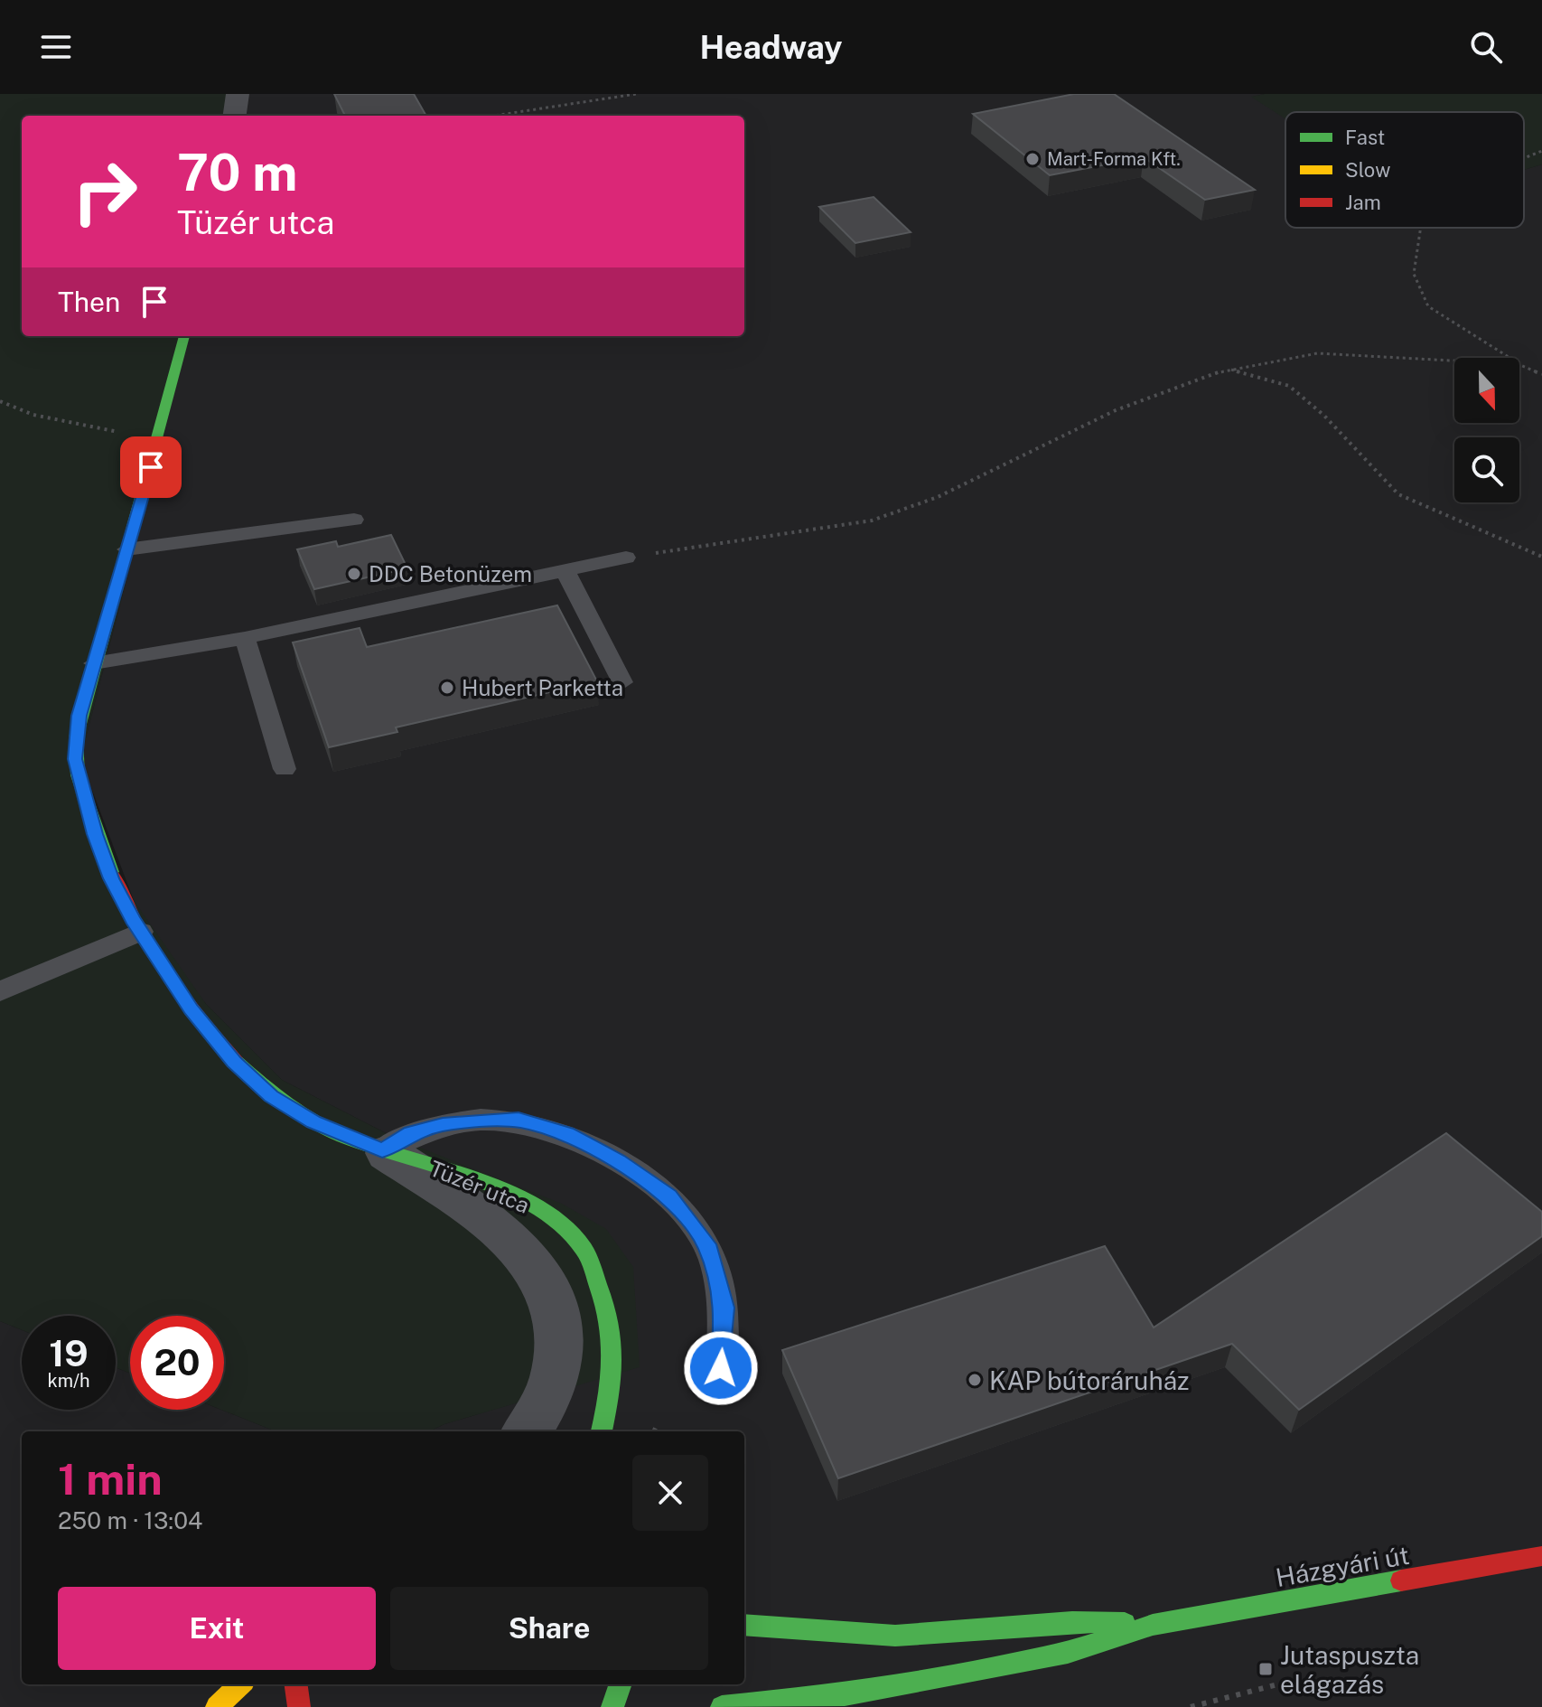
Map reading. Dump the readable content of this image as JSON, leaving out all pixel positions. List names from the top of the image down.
{
  "streets": {
    "street": ["Tüzér utca", "Házgyári út"]
  },
  "places": {
    "other": [
      "Mart-Forma Kft.",
      "DDC Betonüzem",
      "Hubert Parketta",
      "KAP bútoráruház"
    ],
    "transit": ["Jutaspuszta elágazás"]
  },
  "legend": ["Fast", "Slow", "Jam"],
  "north": "bottom",
  "page": {
    "header": "Headway",
    "turn": ["70 m", "Tüzér utca"],
    "then": "Then",
    "speed": "19 km/h",
    "limit": "20",
    "heading": ["1 min", "250 m · 13:04"],
    "buttons": ["Exit", "Share"]
  }
}
